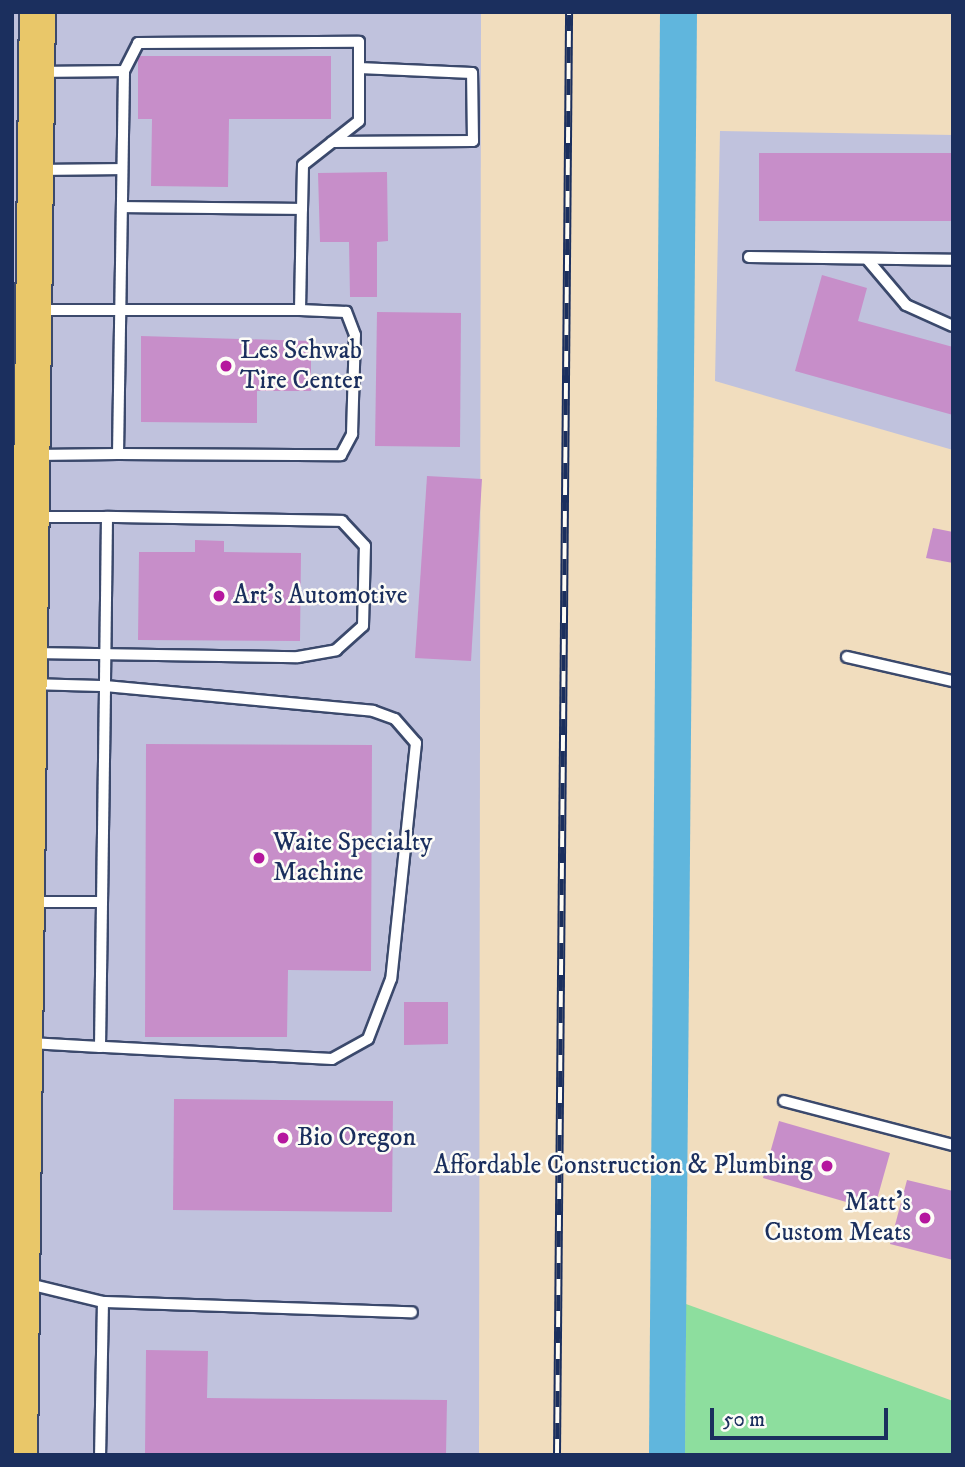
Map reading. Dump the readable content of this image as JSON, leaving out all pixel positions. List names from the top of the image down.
{
  "places": [
    "Les Schwab Tire Center",
    "Art's Automotive",
    "Waite Specialty Machine",
    "Bio Oregon",
    "Affordable Construction & Plumbing",
    "Matt's Custom Meats"
  ],
  "scale_bar": "50 m"
}
